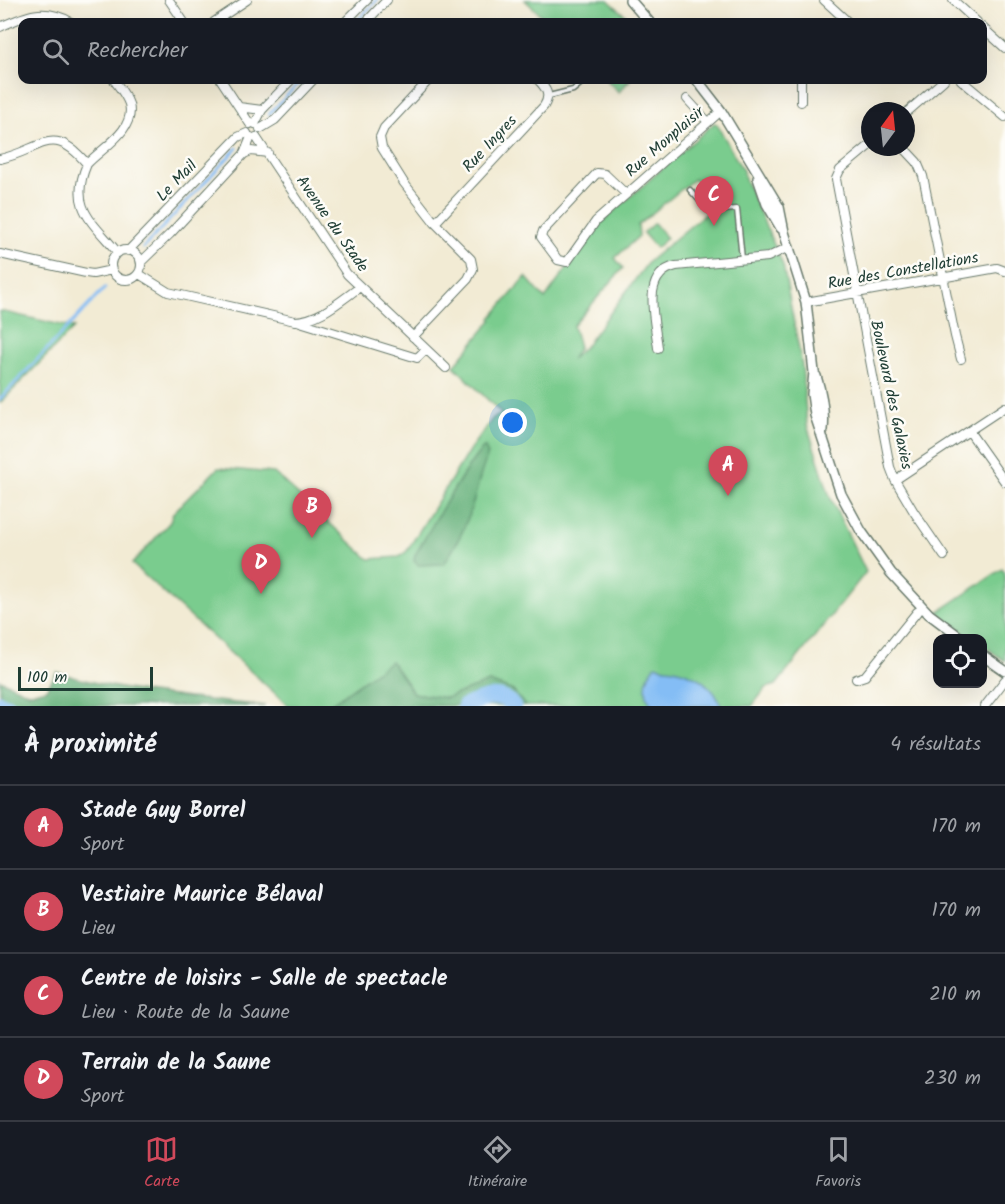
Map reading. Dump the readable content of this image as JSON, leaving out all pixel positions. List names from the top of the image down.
{
  "streets": {
    "street": [
      "Rue Monplaisir",
      "Rue Ingres",
      "Le Mail",
      "Avenue du Stade",
      "Rue des Constellations",
      "Boulevard des Galaxies"
    ]
  },
  "crossings": [
    ["Le Mail", "Avenue du Stade"],
    ["Rue des Constellations", "Boulevard des Galaxies"]
  ],
  "scale_bar": "100 m",
  "north": "top",
  "page": {
    "search": "Rechercher",
    "pins": [
      "C",
      "A",
      "B",
      "D"
    ],
    "scale": "100 m",
    "heading": ["À proximité", "4 résultats"],
    "list": [
      {
        "mark": "A",
        "name": "Stade Guy Borrel",
        "note": "Sport",
        "value": "170 m"
      },
      {
        "mark": "B",
        "name": "Vestiaire Maurice Bélaval",
        "note": "Lieu",
        "value": "170 m"
      },
      {
        "mark": "C",
        "name": "Centre de loisirs - Salle de spectacle",
        "note": "Lieu · Route de la Saune",
        "value": "210 m"
      },
      {
        "mark": "D",
        "name": "Terrain de la Saune",
        "note": "Sport",
        "value": "230 m"
      }
    ],
    "nav": ["Carte", "Itinéraire", "Favoris"]
  }
}
